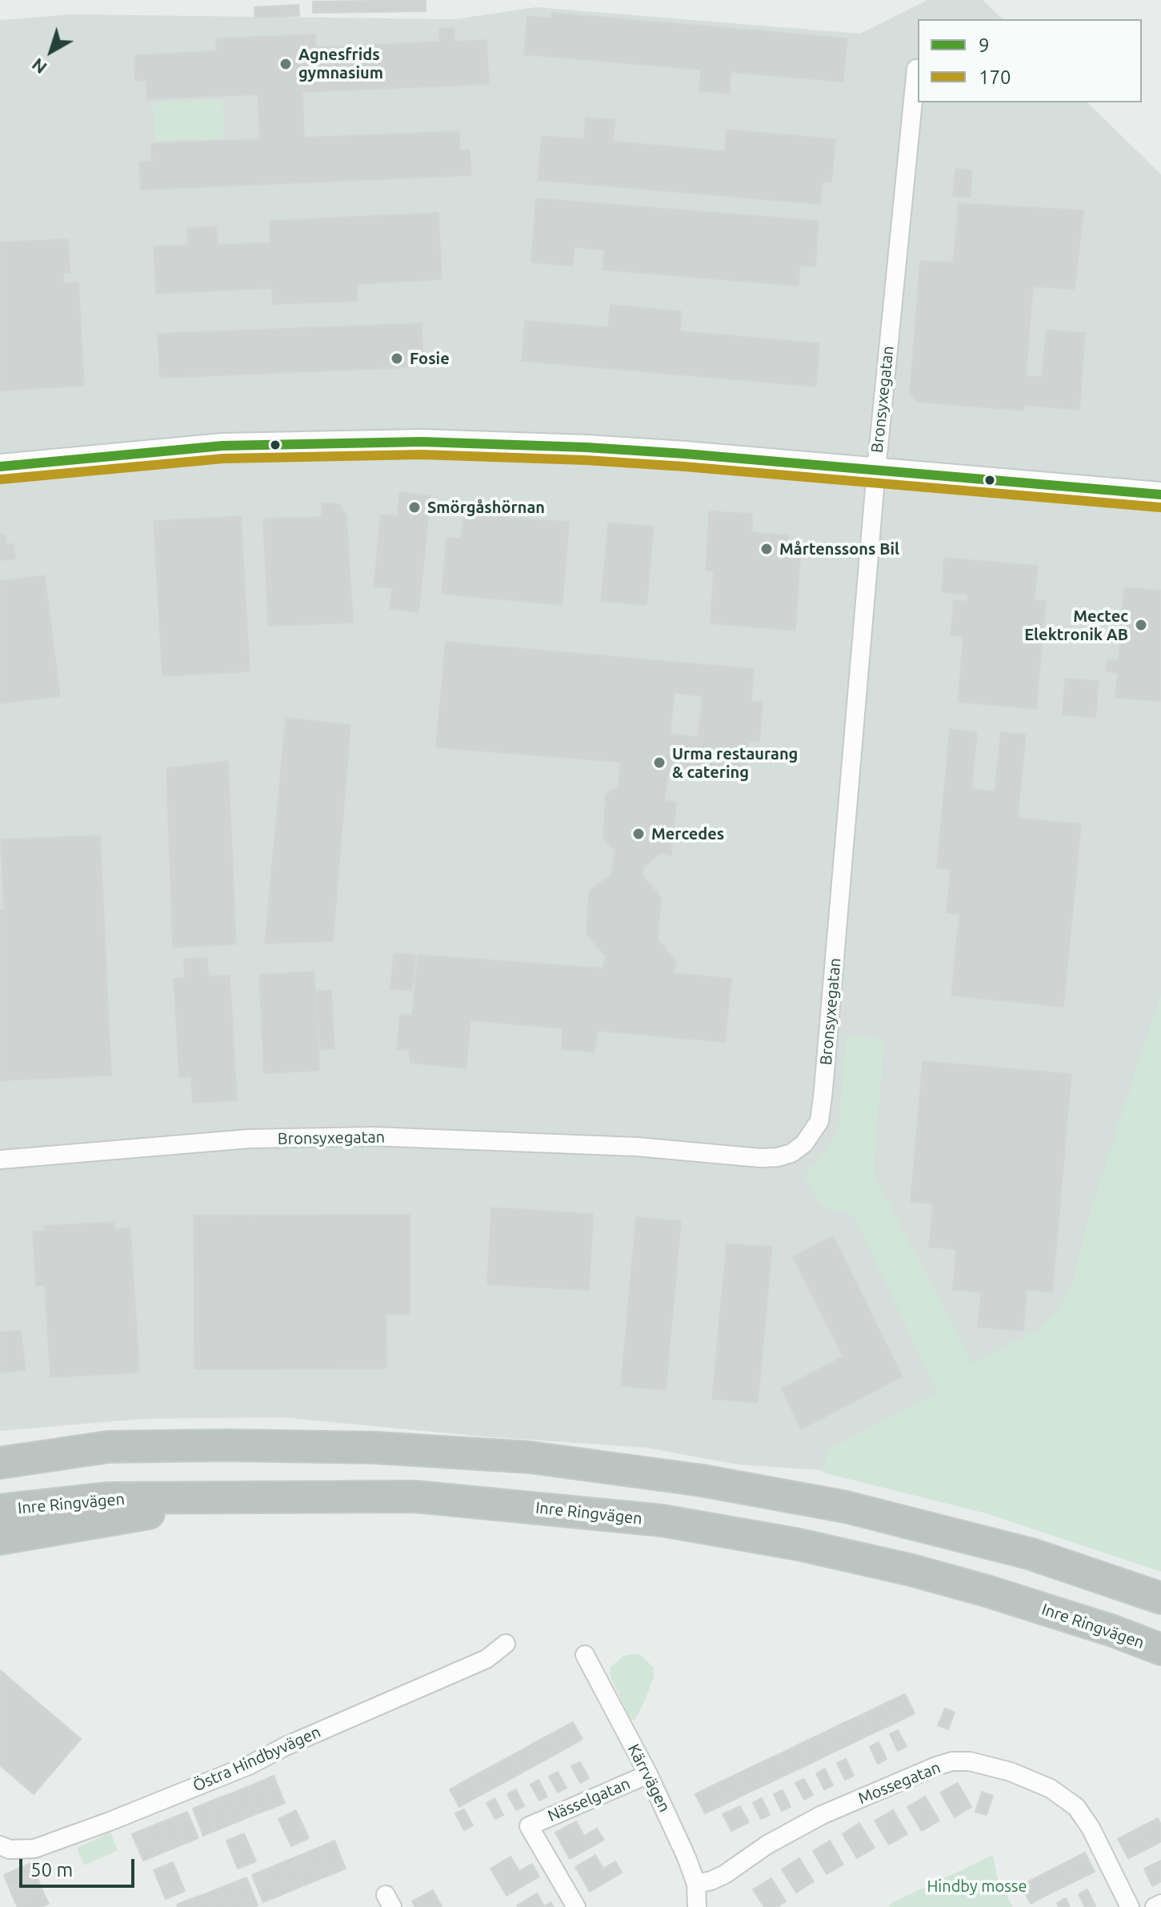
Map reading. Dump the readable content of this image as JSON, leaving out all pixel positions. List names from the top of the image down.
{
  "streets": {
    "highway": ["Inre Ringvägen"],
    "street": [
      "Bronsyxegatan",
      "Östra Hindbyvägen",
      "Kärrvägen",
      "Mossegatan",
      "Nässelgatan"
    ]
  },
  "crossings": [
    ["Kärrvägen", "Mossegatan"],
    ["Kärrvägen", "Nässelgatan"]
  ],
  "parks": ["Hindby mosse"],
  "places": [
    "Agnesfrids gymnasium",
    "Fosie",
    "Smörgåshörnan",
    "Mårtenssons Bil",
    "Mectec Elektronik AB",
    "Urma restaurang & catering",
    "Mercedes"
  ],
  "lines": ["transit line 9", "transit line 170"],
  "legend": ["9", "170"],
  "scale_bar": "50 m",
  "north": "bottom left"
}
